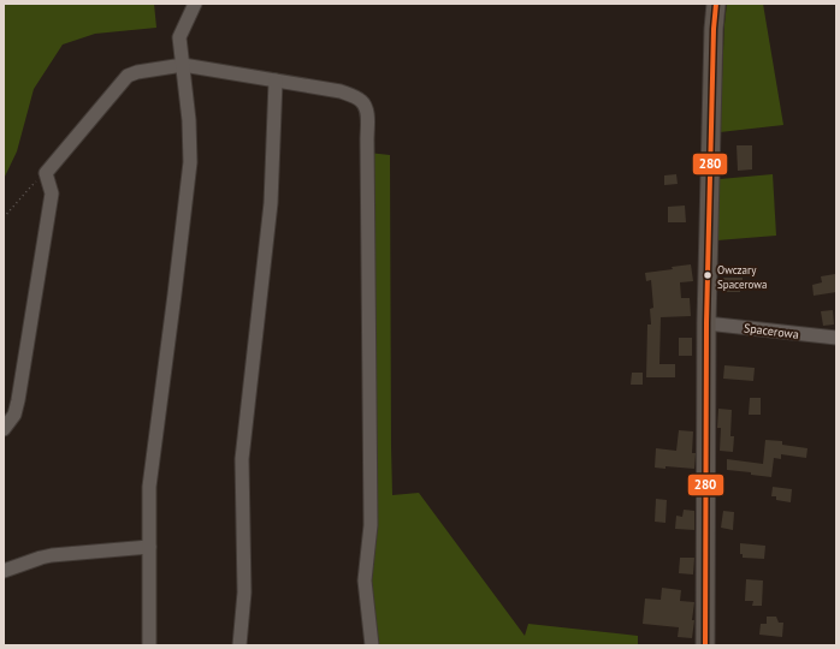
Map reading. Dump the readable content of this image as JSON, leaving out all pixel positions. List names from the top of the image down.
{
  "streets": {
    "street": ["Spacerowa"]
  },
  "places": ["Owczary Spacerowa"],
  "lines": ["transit line 280"]
}
